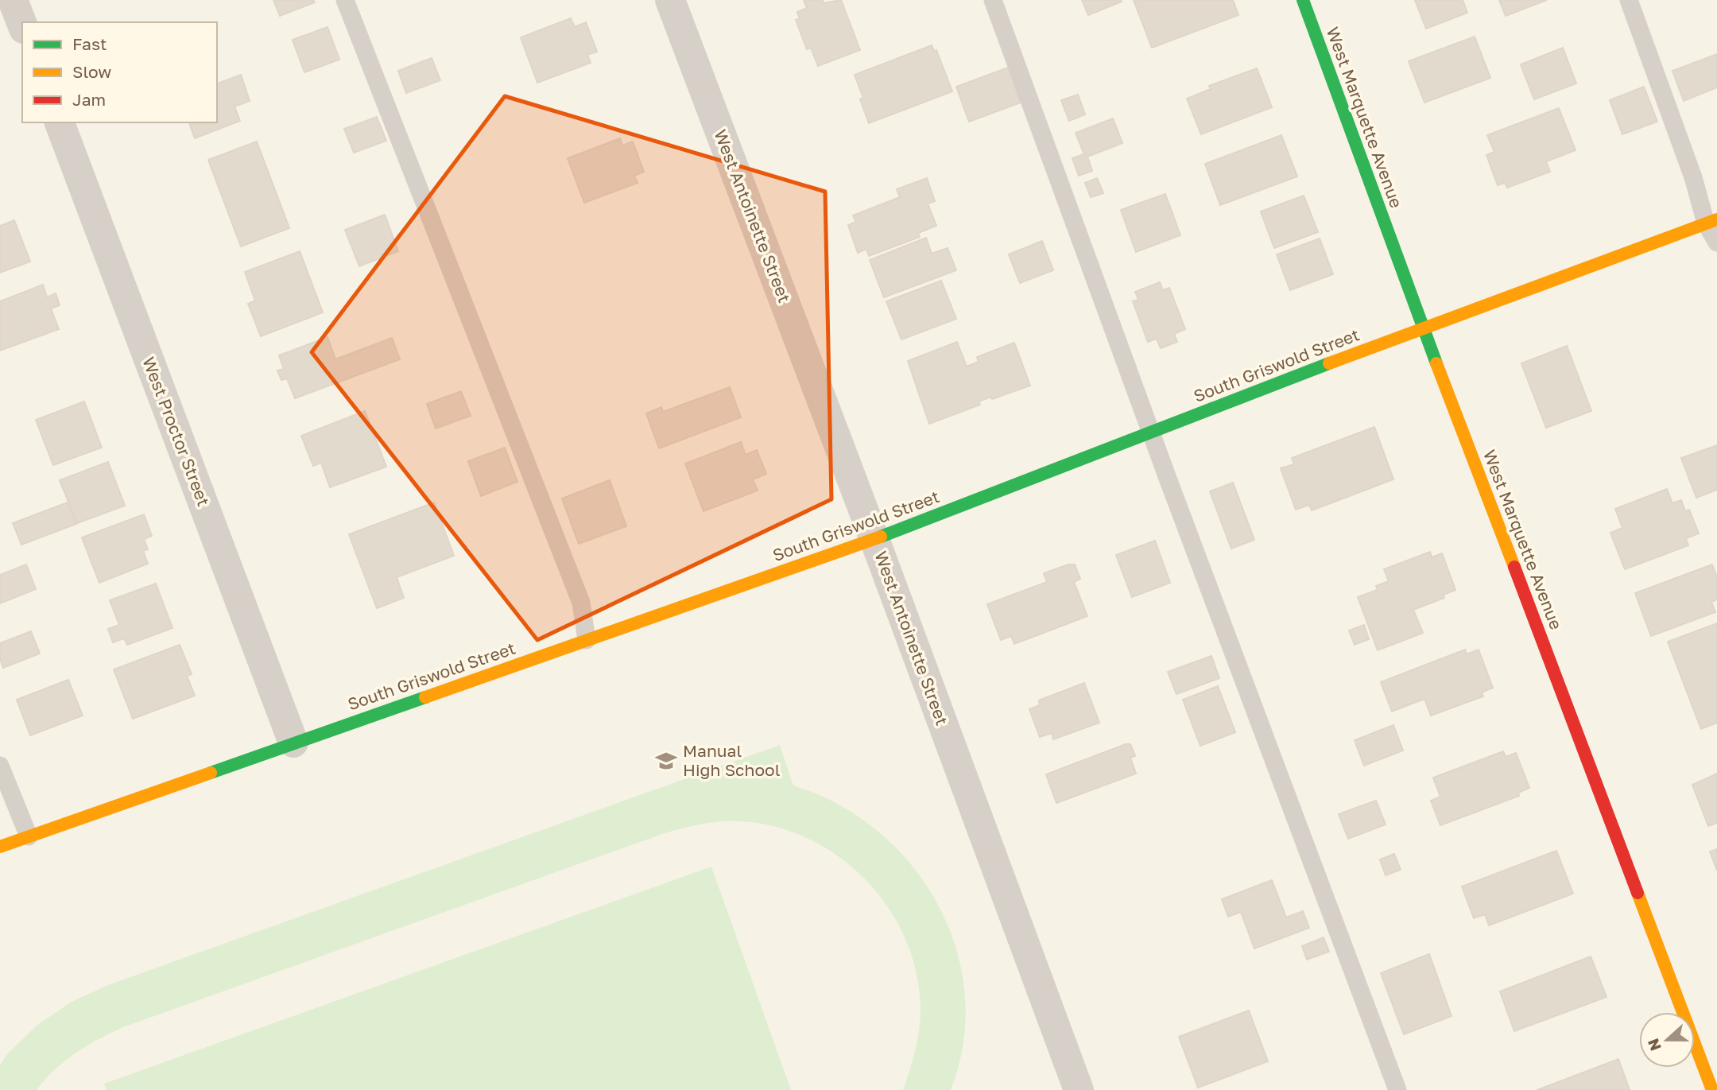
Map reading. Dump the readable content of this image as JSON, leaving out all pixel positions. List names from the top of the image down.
{
  "streets": {
    "street": [
      "West Marquette Avenue",
      "West Antoinette Street",
      "South Griswold Street",
      "West Proctor Street"
    ]
  },
  "crossings": [
    ["West Marquette Avenue", "South Griswold Street"],
    ["West Antoinette Street", "South Griswold Street"],
    ["South Griswold Street", "West Proctor Street"]
  ],
  "places": {
    "school or university": ["Manual High School"]
  },
  "legend": ["Fast", "Slow", "Jam"],
  "north": "left"
}
